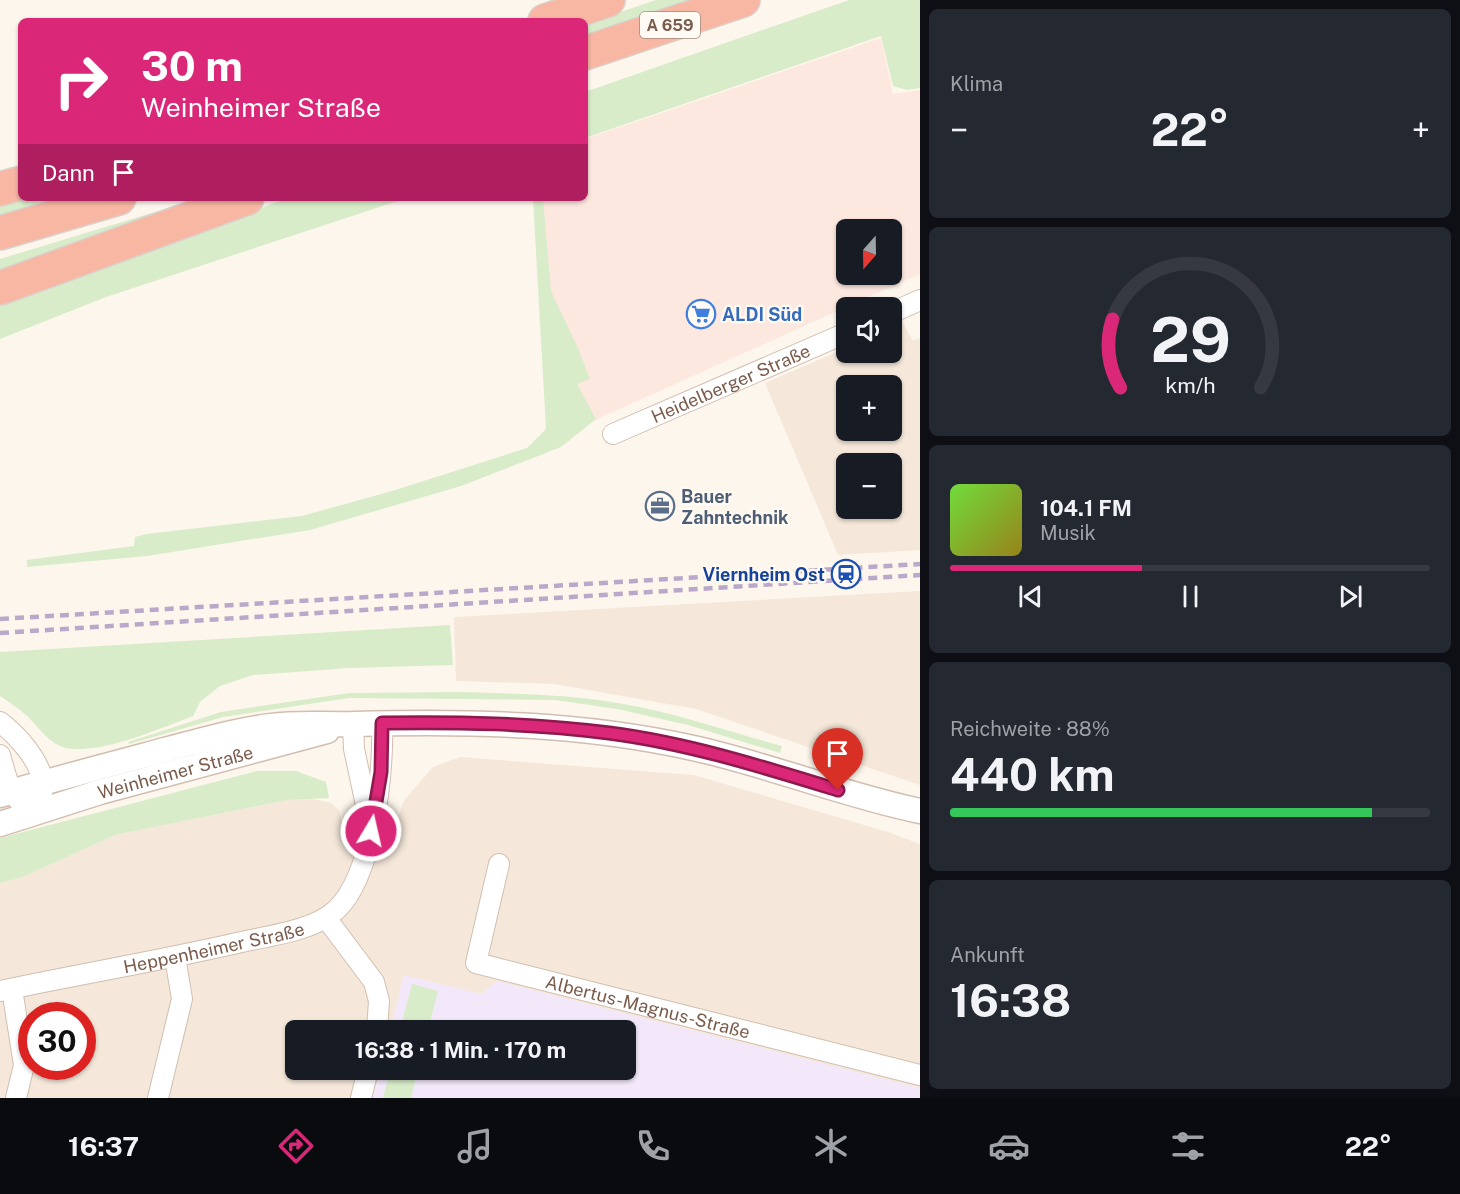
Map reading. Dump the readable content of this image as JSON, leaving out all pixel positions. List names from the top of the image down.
{
  "streets": {
    "highway": ["A 659"],
    "street": [
      "Heidelberger Straße",
      "Weinheimer Straße",
      "Heppenheimer Straße",
      "Albertus-Magnus-Straße"
    ]
  },
  "crossings": [
    ["Weinheimer Straße", "Heppenheimer Straße"]
  ],
  "places": {
    "supermarket": ["ALDI Süd"],
    "office": ["Bauer Zahntechnik"],
    "station": ["Viernheim Ost"]
  },
  "north": "bottom",
  "page": {
    "tile": [
      "Klima",
      ["Reichweite · 88%", "440 km"],
      ["Ankunft", "16:38"]
    ],
    "turn": ["30 m", "Weinheimer Straße"],
    "heat": ["−", "22°", "+"],
    "then": "Dann",
    "map_buttons": ["+", "−"],
    "song": ["104.1 FM", "Musik"],
    "limit": "30",
    "trip": "16:38 · 1 Min. · 170 m",
    "tabs": ["16:37", "22°"],
    "gauge": ["29", "km/h"]
  }
}
